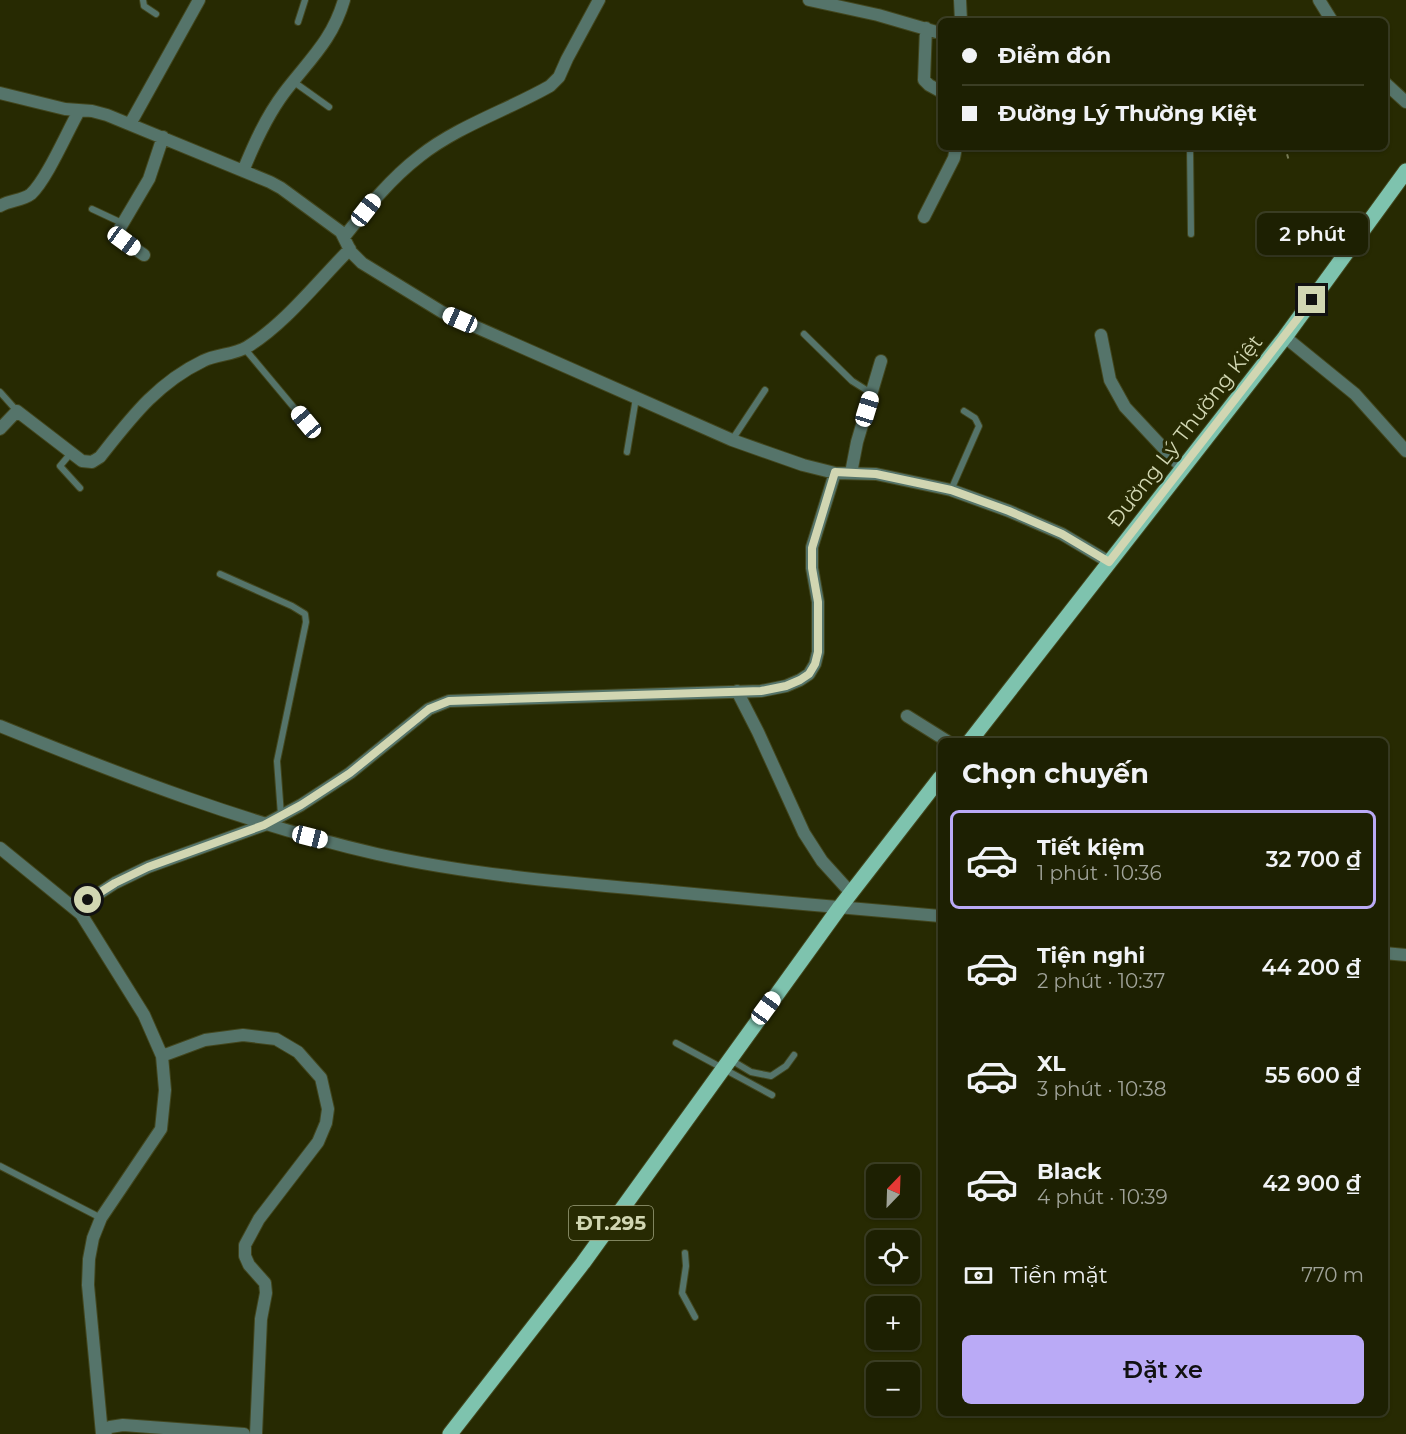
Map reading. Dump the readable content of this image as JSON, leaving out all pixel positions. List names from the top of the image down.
{
  "streets": {
    "main road": ["Đường Lý Thường Kiệt", "ĐT.295"]
  },
  "north": "top right",
  "page": {
    "banner": ["Điểm đón", "Đường Lý Thường Kiệt"],
    "bubble": "2 phút",
    "heading": "Chọn chuyến",
    "list": [
      {
        "name": "Tiết kiệm",
        "note": "1 phút · 10:36",
        "value": "32 700 ₫"
      },
      {
        "name": "Tiện nghi",
        "note": "2 phút · 10:37",
        "value": "44 200 ₫"
      },
      {
        "name": "XL",
        "note": "3 phút · 10:38",
        "value": "55 600 ₫"
      },
      {
        "name": "Black",
        "note": "4 phút · 10:39",
        "value": "42 900 ₫"
      }
    ],
    "map_buttons": ["+", "−"],
    "pay": ["Tiền mặt", "770 m"],
    "buttons": "Đặt xe"
  }
}
